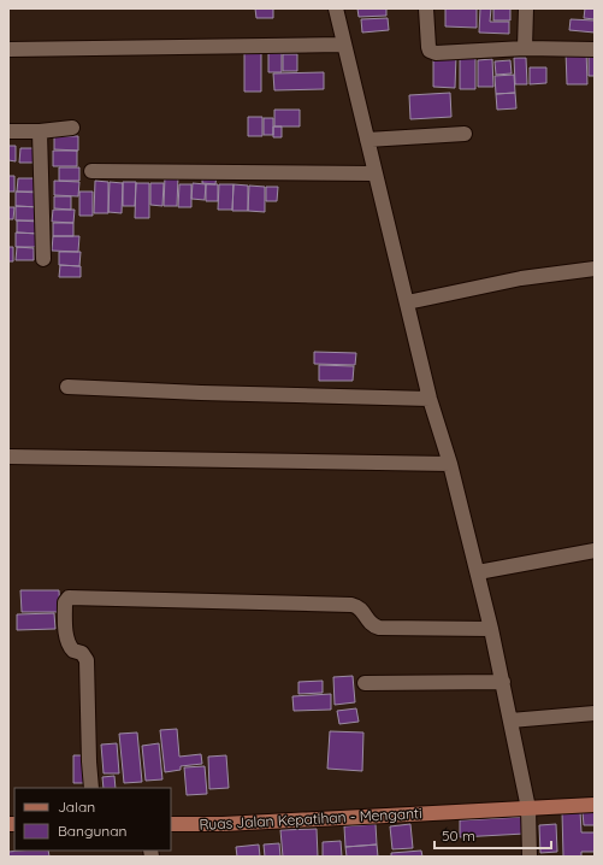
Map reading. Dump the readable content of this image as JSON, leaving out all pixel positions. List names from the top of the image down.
{
  "streets": {
    "main road": ["Ruas Jalan Kepatihan - Menganti"]
  },
  "legend": ["Jalan", "Bangunan"],
  "scale_bar": "50 m"
}
